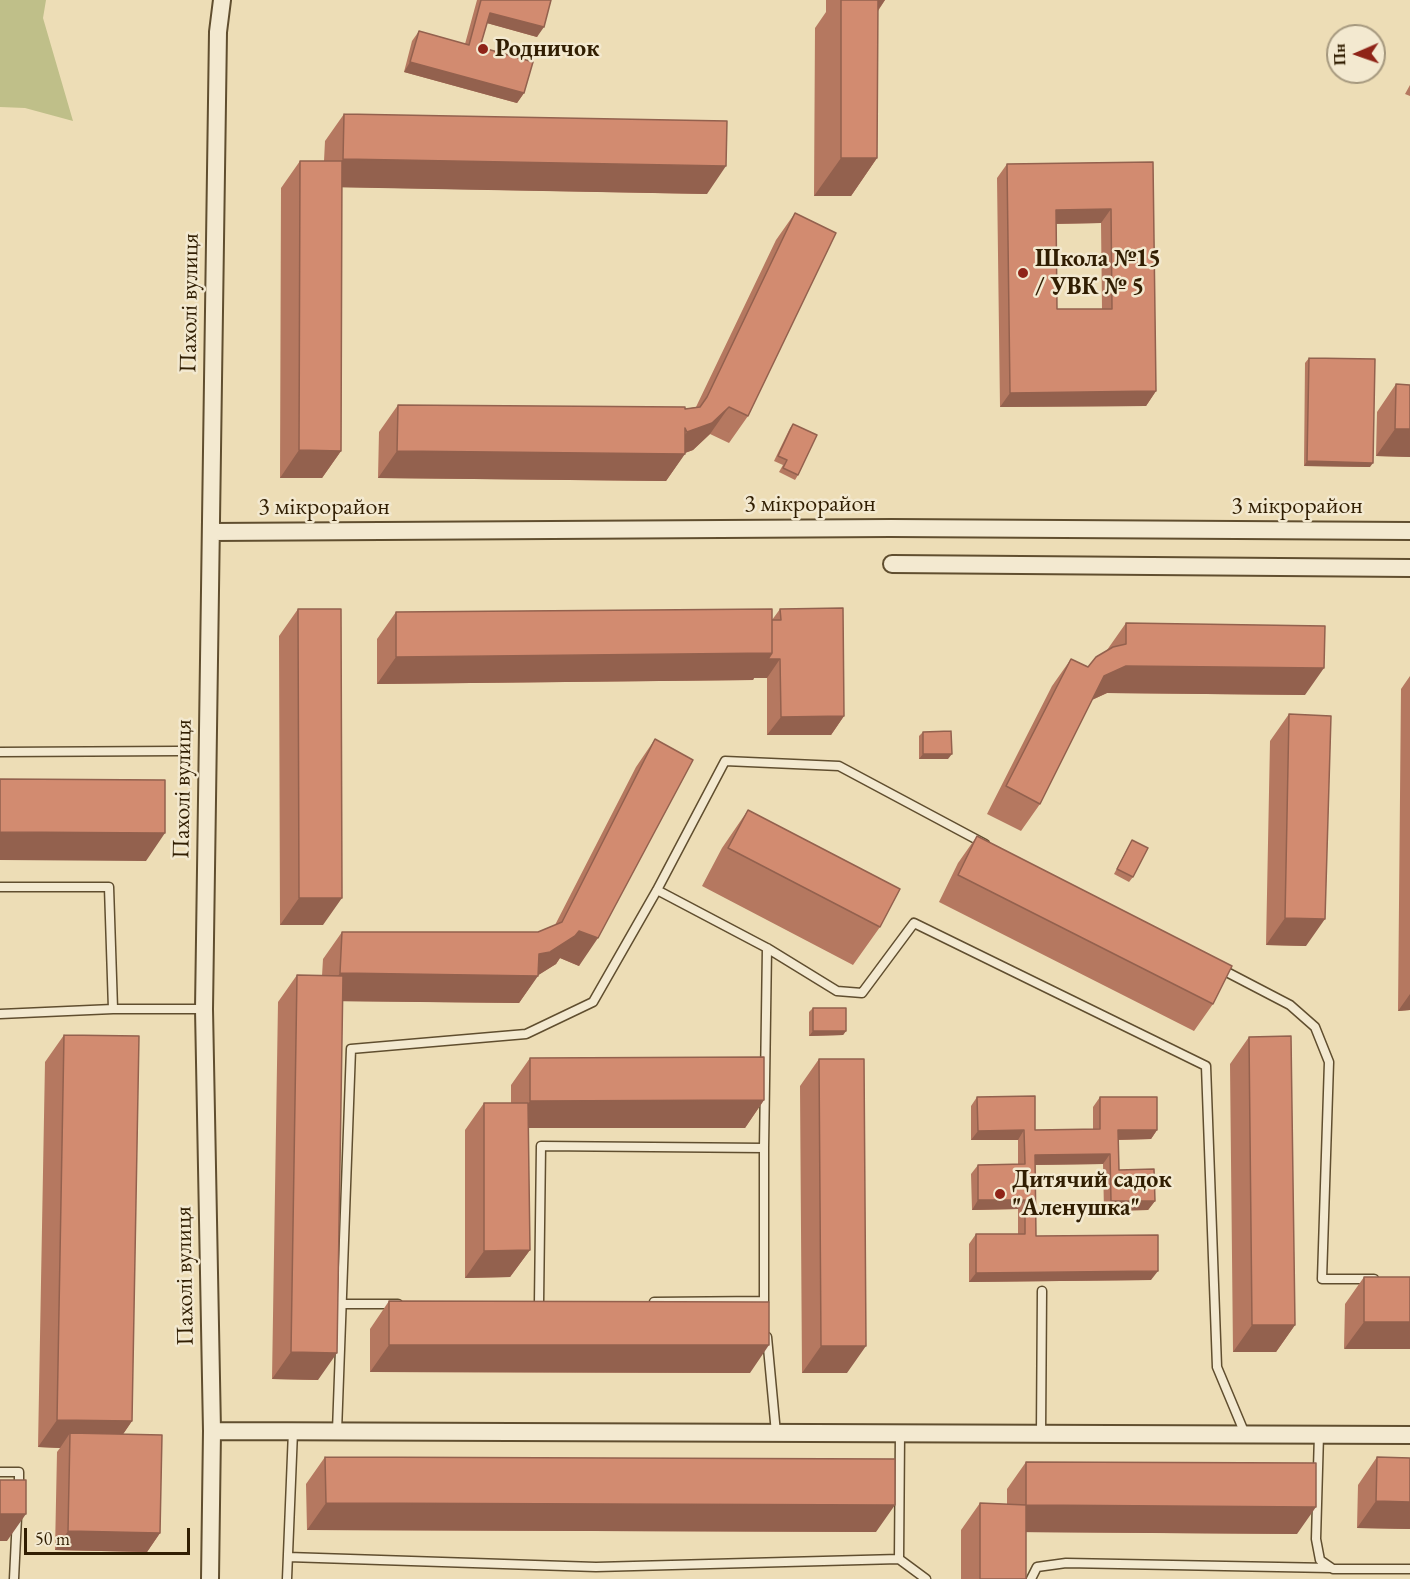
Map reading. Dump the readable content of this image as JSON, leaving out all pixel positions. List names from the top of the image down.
{
  "streets": {
    "street": ["Пахолі вулиця", "3 мікрорайон"]
  },
  "crossings": [
    ["Пахолі вулиця", "3 мікрорайон"]
  ],
  "places": ["Родничок", "Школа №15 / УВК № 5", "Дитячий садок \"Аленушка\""],
  "scale_bar": "50 m",
  "north": "left"
}
